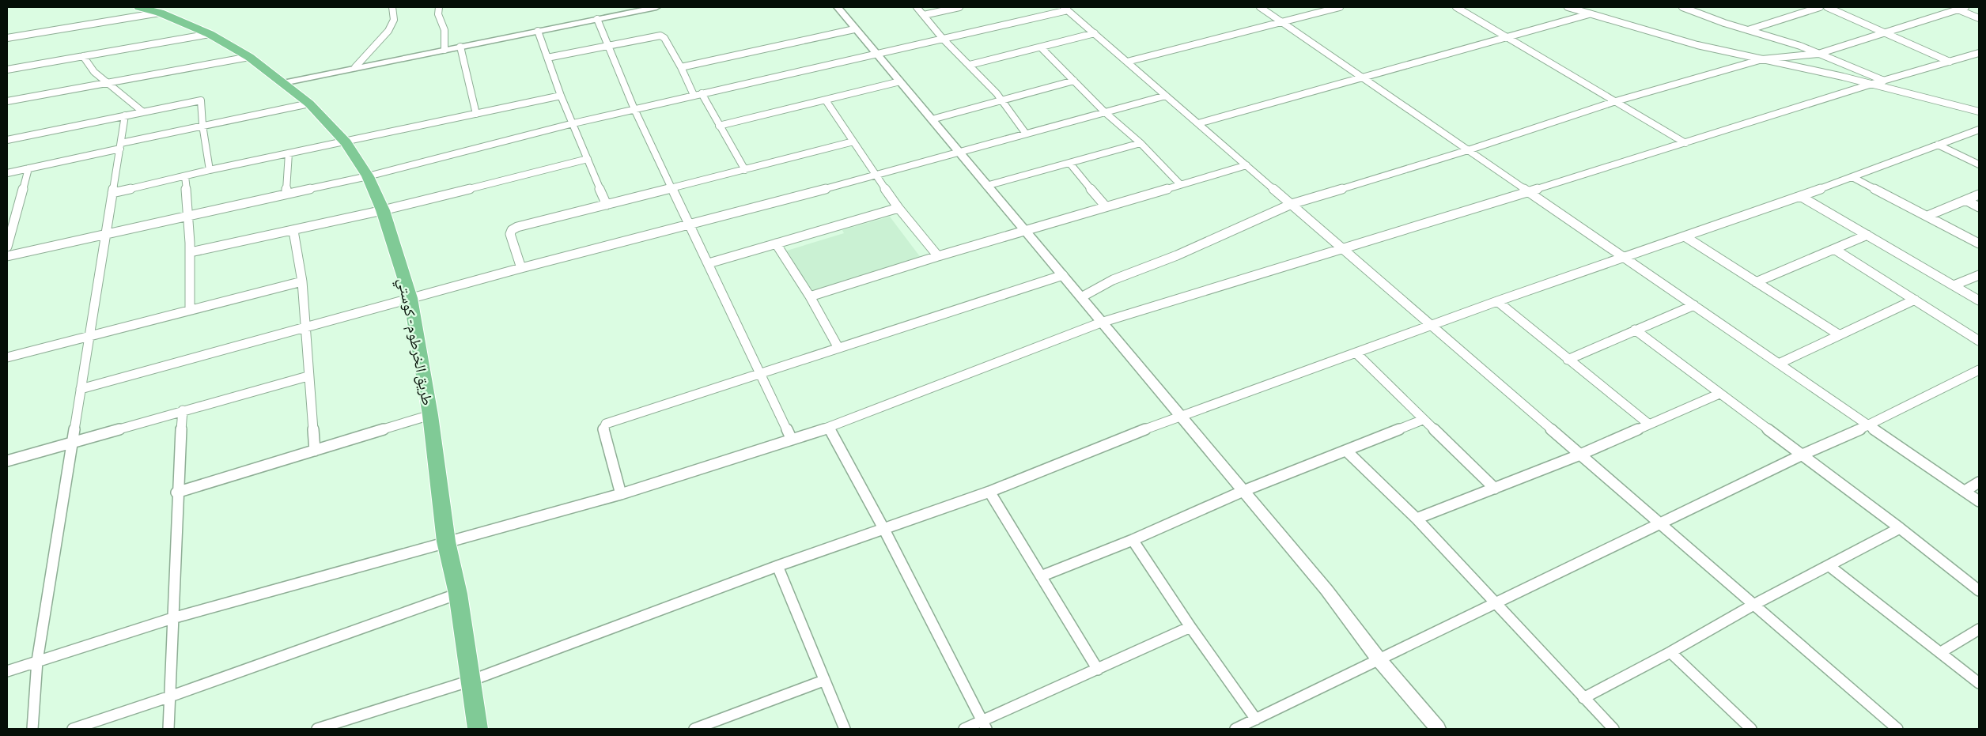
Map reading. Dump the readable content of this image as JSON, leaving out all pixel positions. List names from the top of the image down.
{
  "streets": {
    "highway": ["طريق الخرطوم - كوستي"]
  }
}
